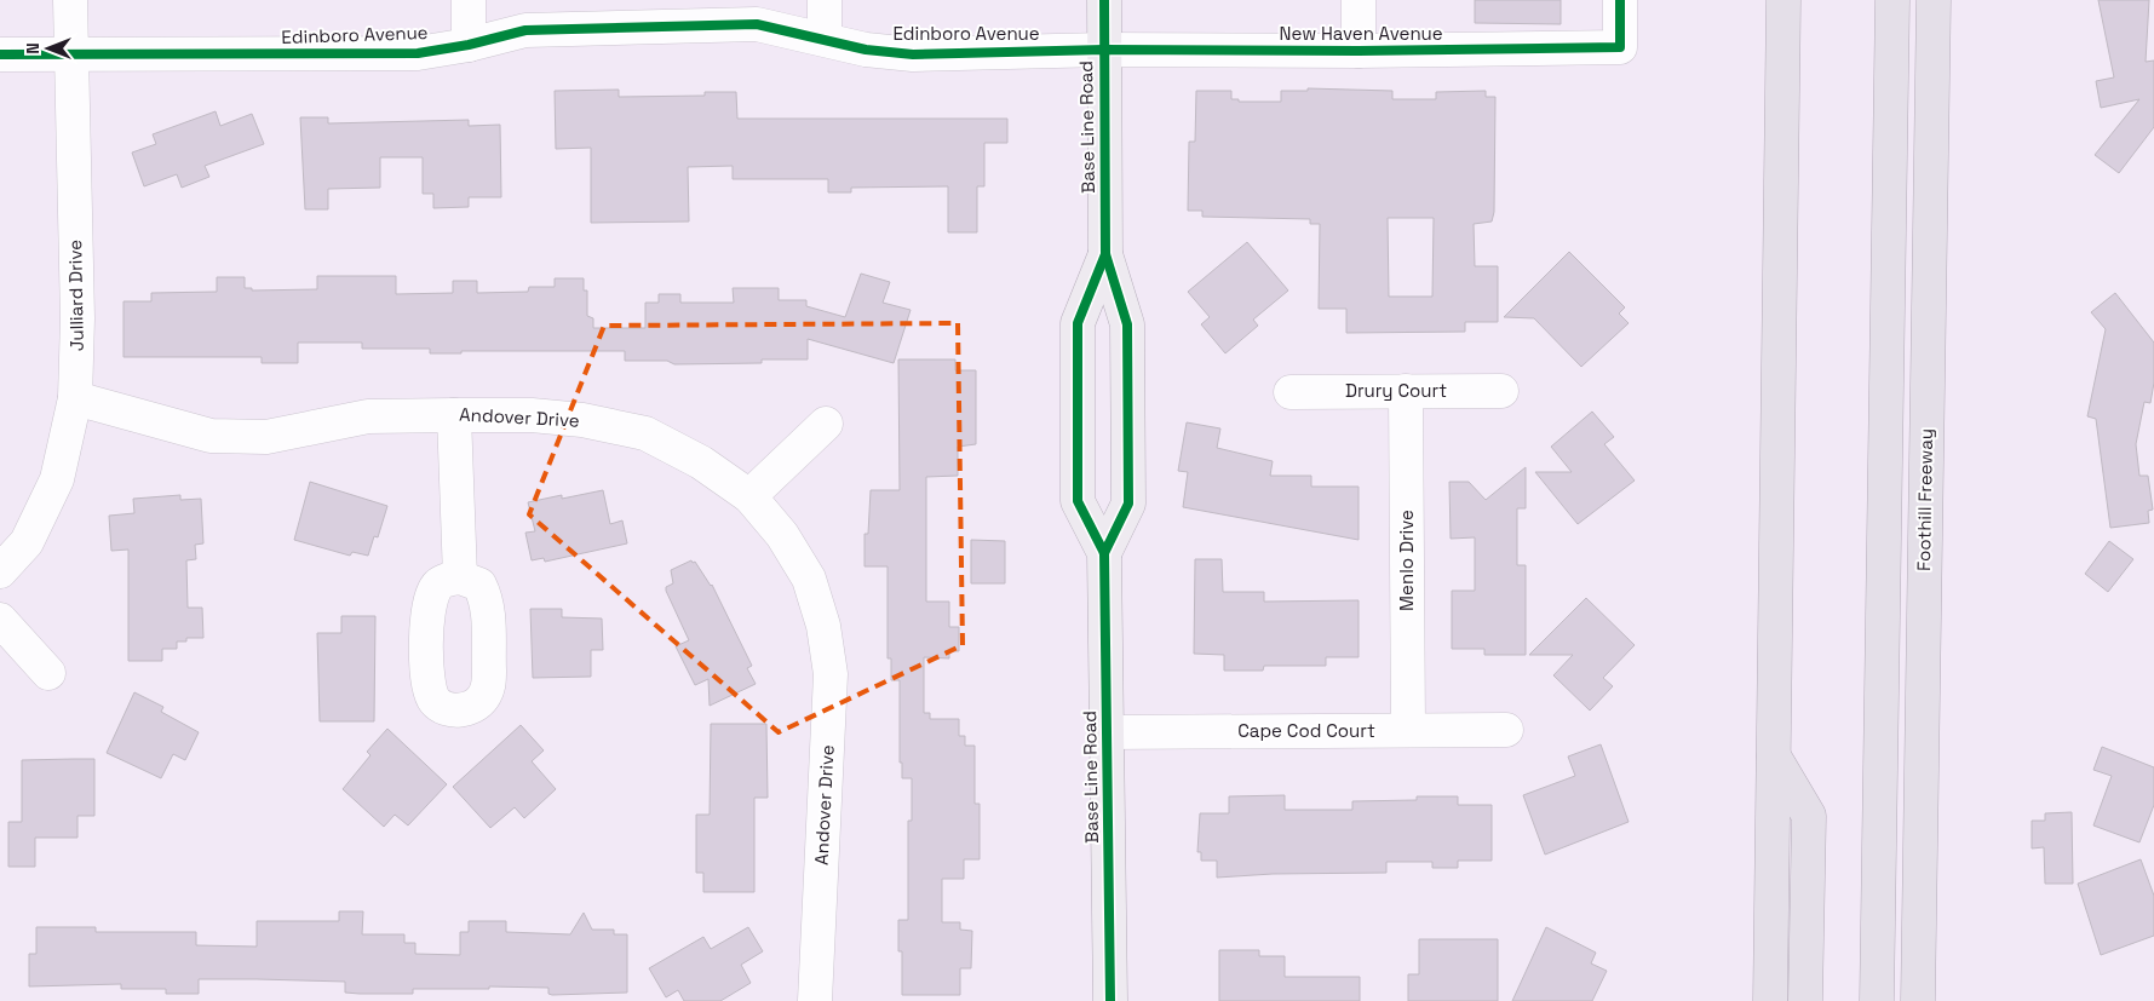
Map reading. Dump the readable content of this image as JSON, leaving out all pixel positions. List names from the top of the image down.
{
  "streets": {
    "highway": ["Foothill Freeway"],
    "main road": ["Base Line Road"],
    "street": [
      "Edinboro Avenue",
      "New Haven Avenue",
      "Julliard Drive",
      "Drury Court",
      "Andover Drive",
      "Menlo Drive",
      "Cape Cod Court"
    ]
  },
  "crossings": [
    ["Edinboro Avenue", "New Haven Avenue"],
    ["Edinboro Avenue", "Base Line Road"],
    ["Edinboro Avenue", "Julliard Drive"],
    ["New Haven Avenue", "Base Line Road"],
    ["Base Line Road", "Cape Cod Court"],
    ["Julliard Drive", "Andover Drive"],
    ["Drury Court", "Menlo Drive"],
    ["Menlo Drive", "Cape Cod Court"]
  ],
  "north": "left"
}
